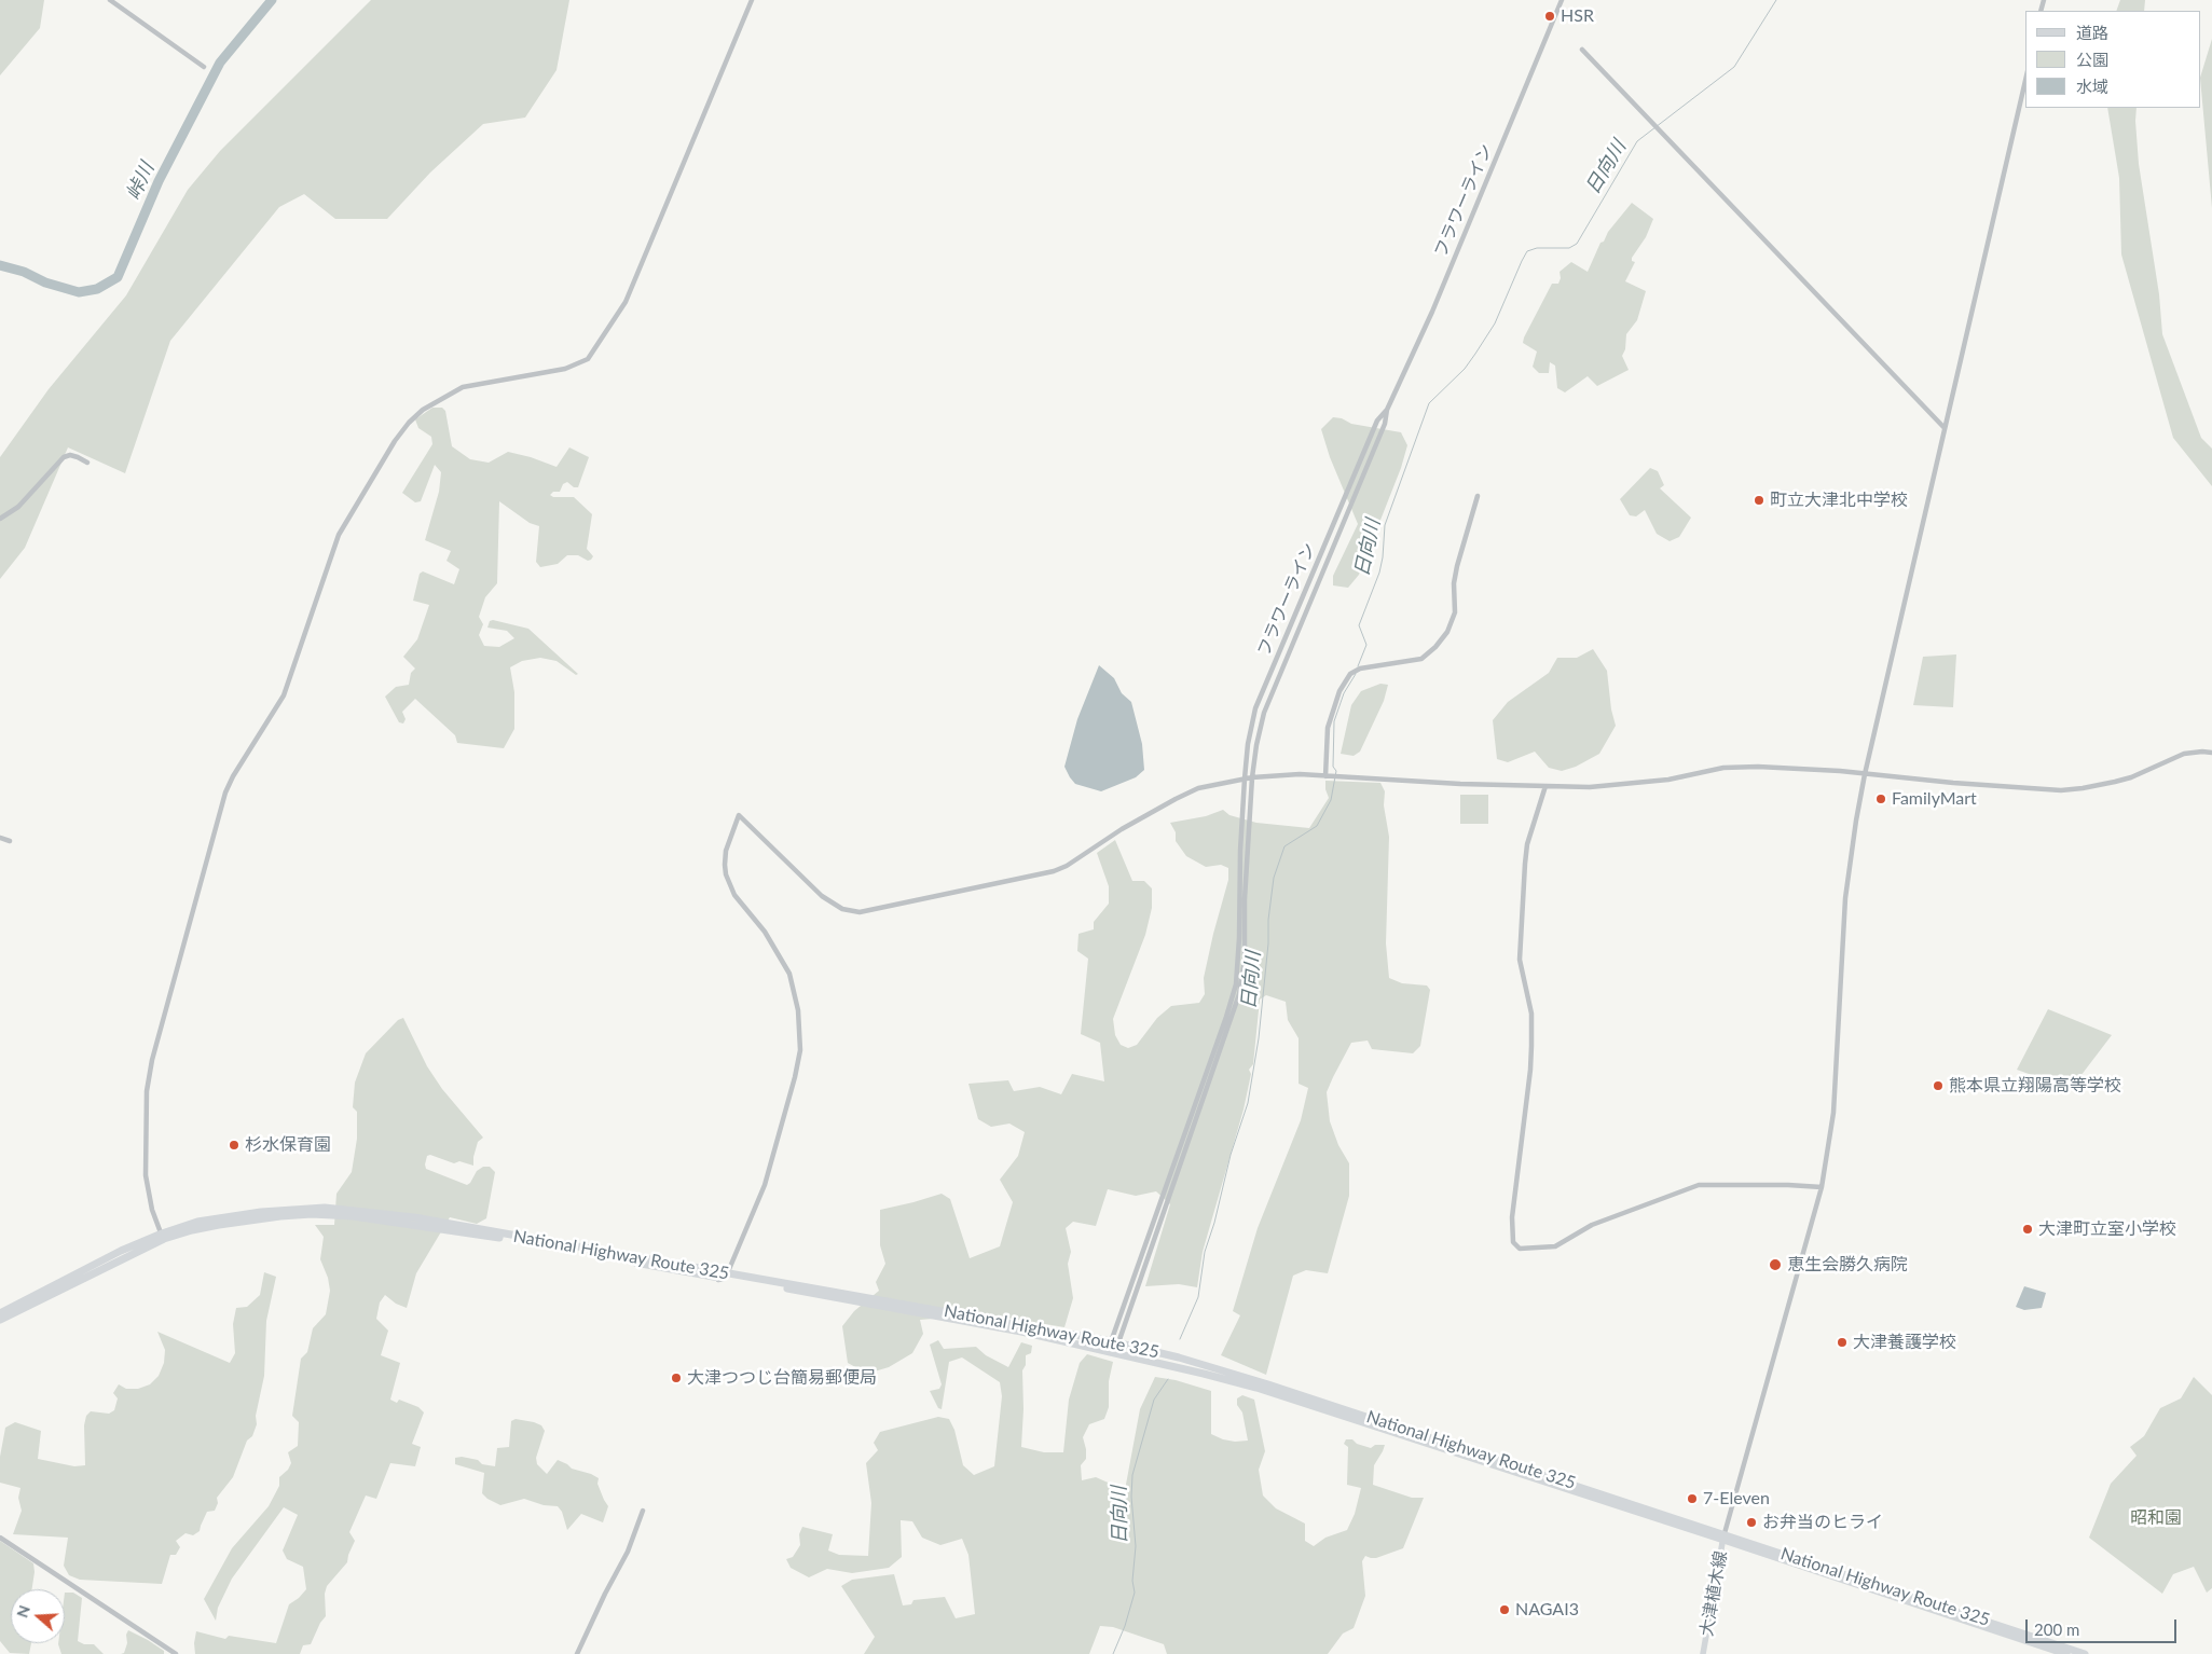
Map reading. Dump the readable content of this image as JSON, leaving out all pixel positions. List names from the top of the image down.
{
  "streets": {
    "highway": ["National Highway Route 325"],
    "main road": ["大津植木線"],
    "street": ["フラワーライン"]
  },
  "crossings": [
    ["フラワーライン", "National Highway Route 325"],
    ["National Highway Route 325", "大津植木線"]
  ],
  "water": ["日向川", "峠川"],
  "parks": ["昭和園"],
  "places": [
    "HSR",
    "町立大津北中学校",
    "FamilyMart",
    "熊本県立翔陽高等学校",
    "杉水保育園",
    "大津町立室小学校",
    "恵生会勝久病院",
    "大津養護学校",
    "大津つつじ台簡易郵便局",
    "7-Eleven",
    "お弁当のヒライ",
    "NAGAI3"
  ],
  "legend": ["道路", "公園", "水域"],
  "scale_bar": "200 m",
  "north": "left"
}
